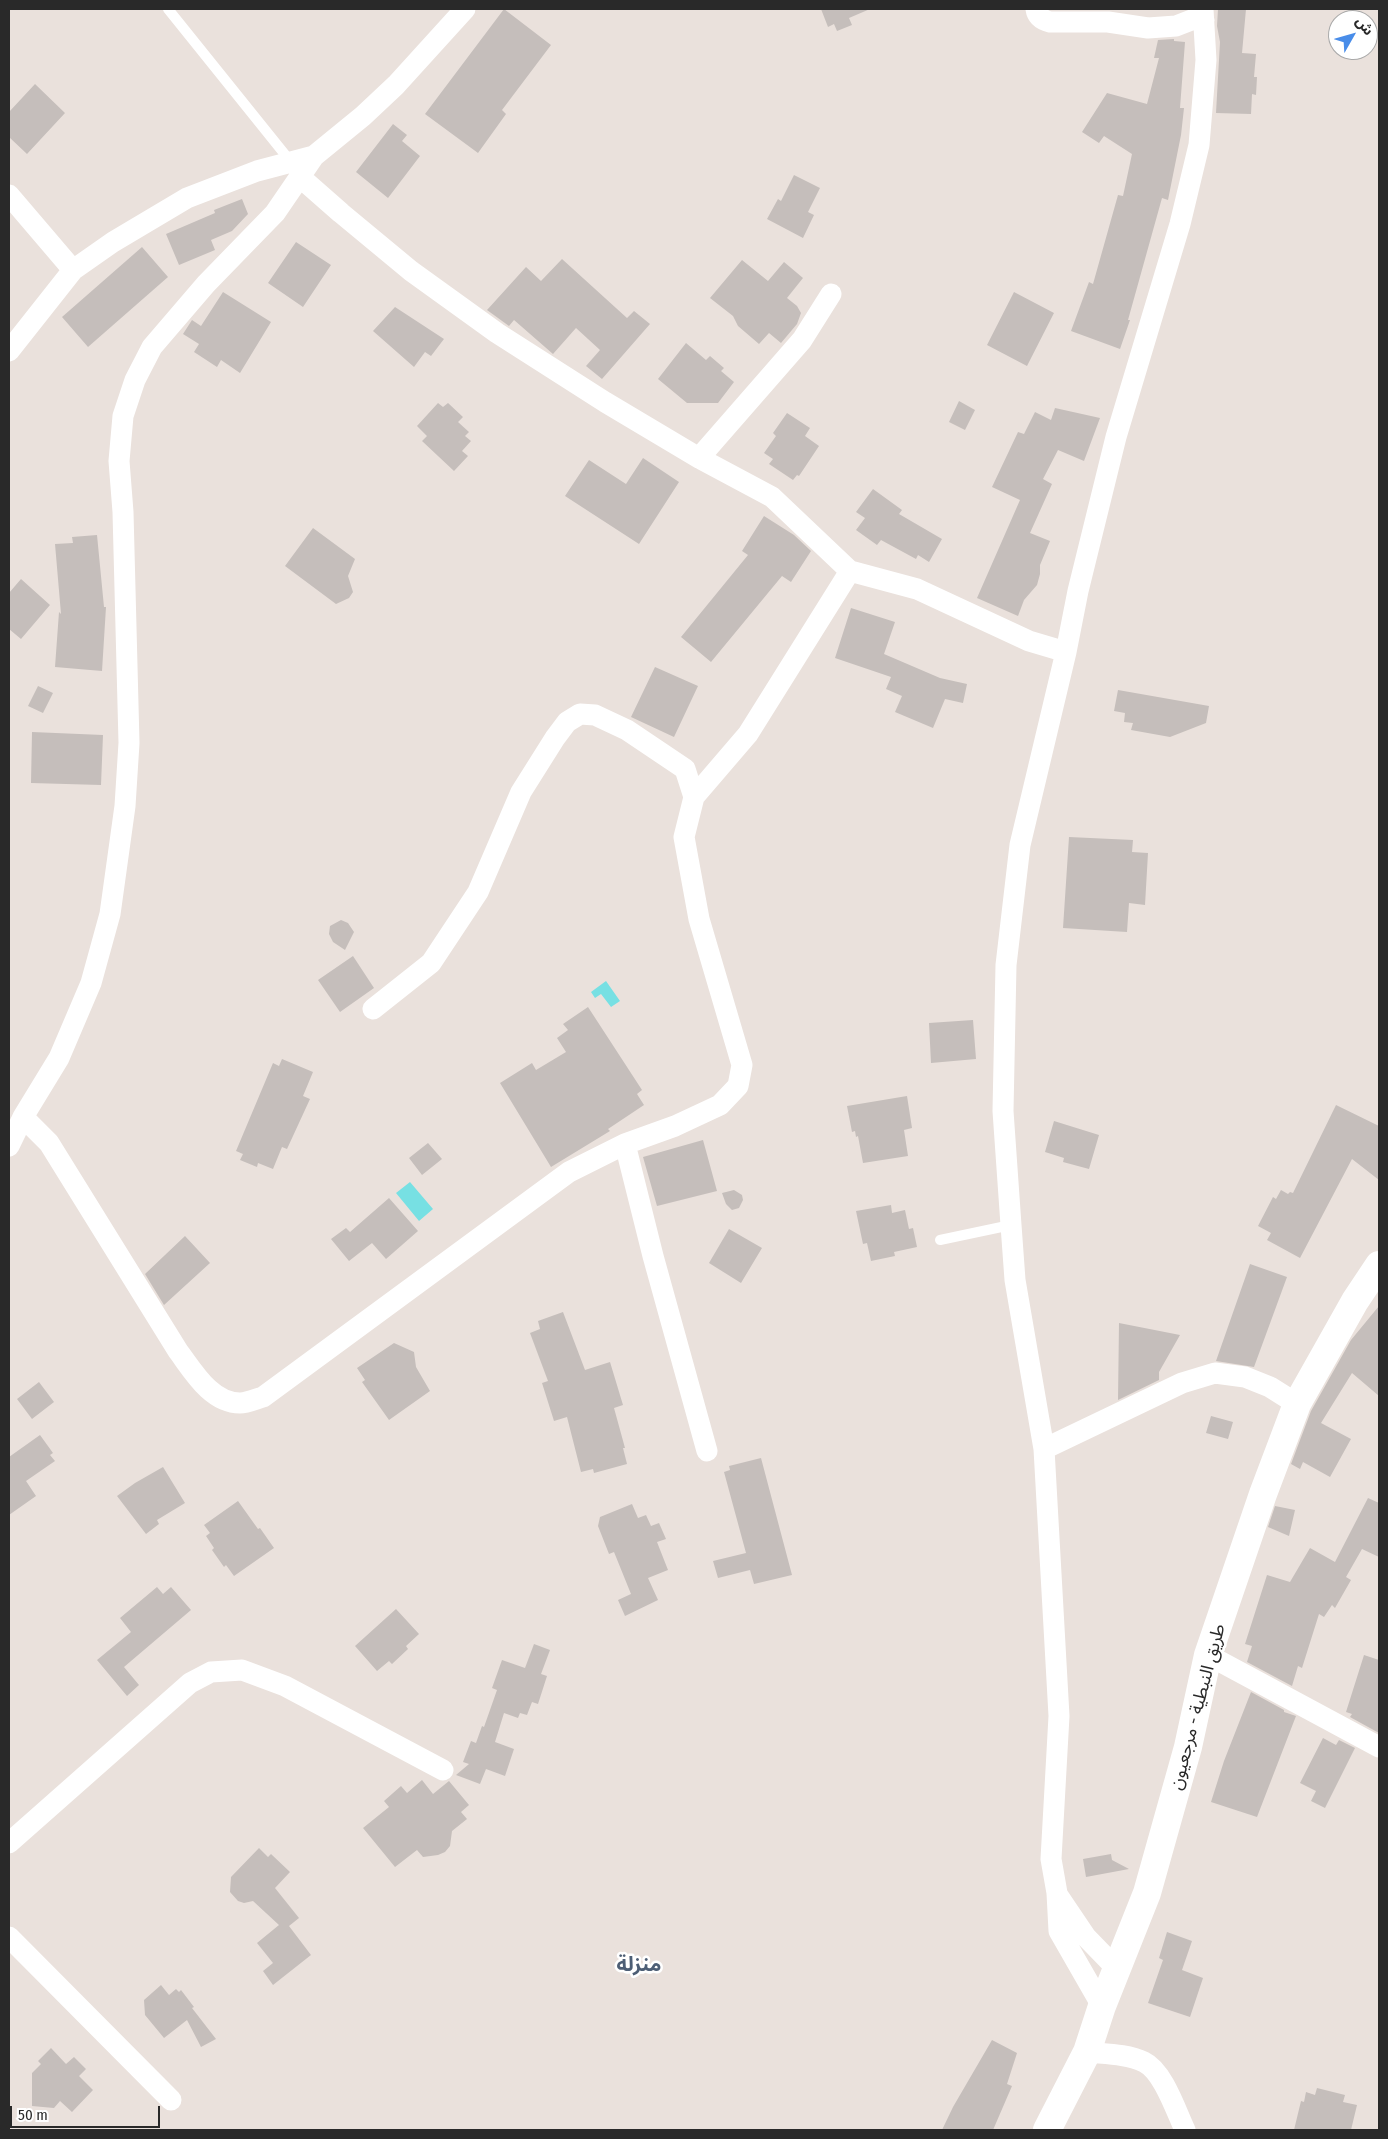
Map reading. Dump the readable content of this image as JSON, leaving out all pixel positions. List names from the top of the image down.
{
  "streets": {
    "main road": ["طريق النبطية - مرجعيون"]
  },
  "districts": ["منزلة"],
  "scale_bar": "50 m",
  "north": "top right"
}
